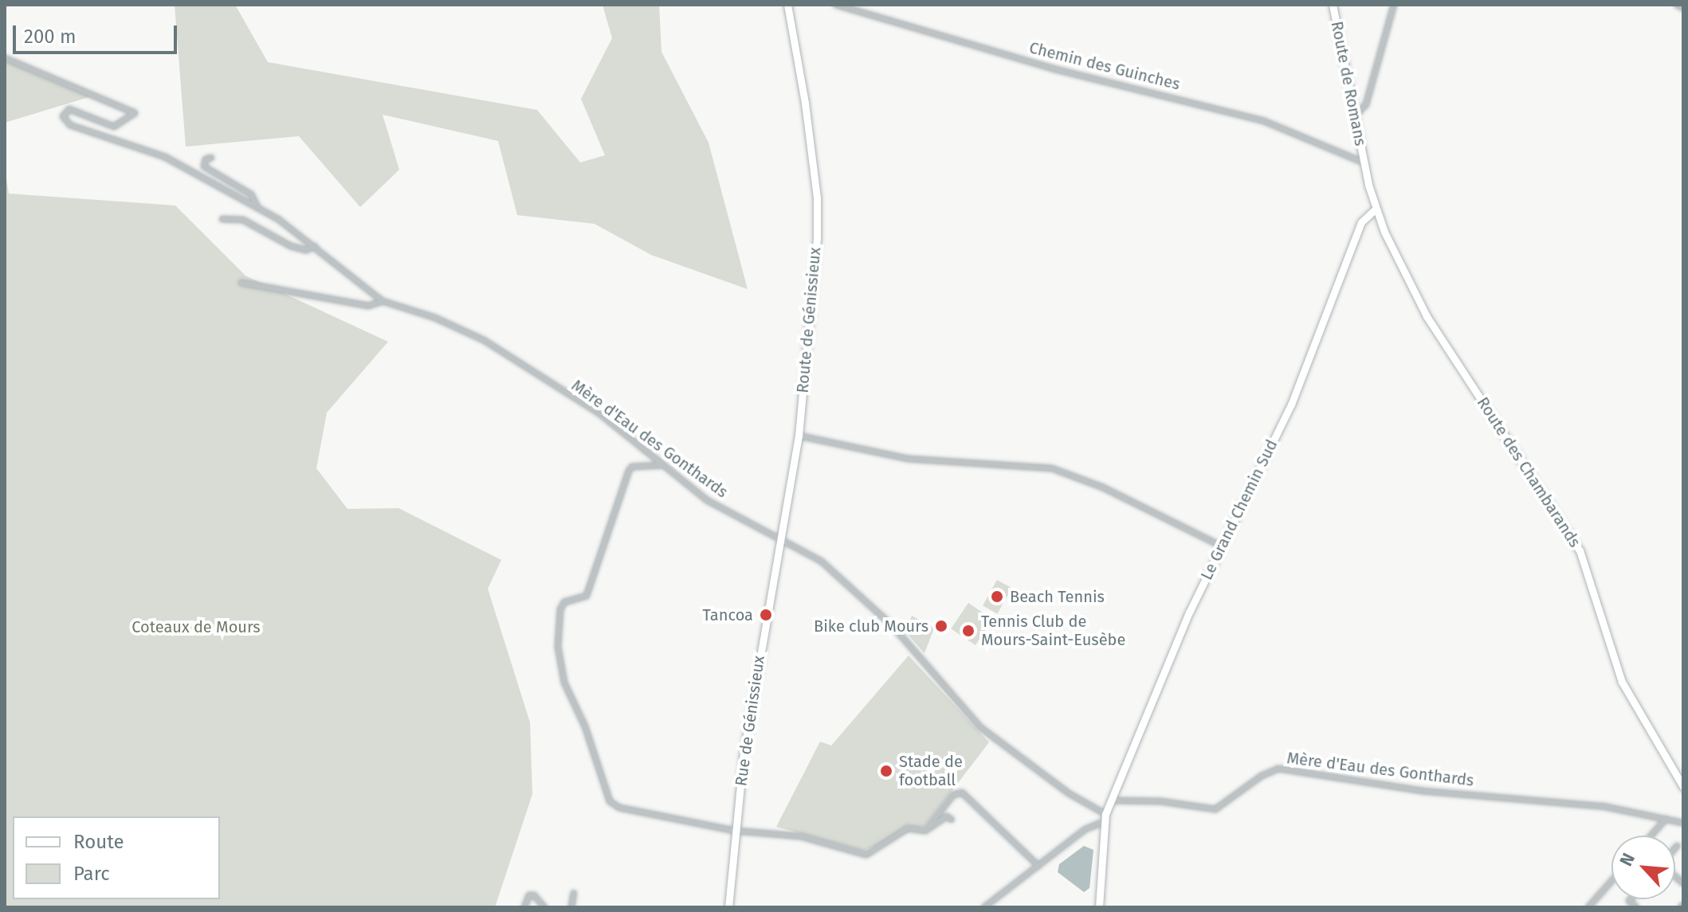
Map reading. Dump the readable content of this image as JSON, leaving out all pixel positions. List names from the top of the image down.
{
  "streets": {
    "street": [
      "Chemin des Guinches",
      "Route de Romans",
      "Route de Génissieux",
      "Mère d'Eau des Gonthards",
      "Route des Chambarands",
      "Le Grand Chemin Sud",
      "Rue de Génissieux"
    ]
  },
  "crossings": [
    ["Chemin des Guinches", "Route de Romans"],
    ["Chemin des Guinches", "Route des Chambarands"],
    ["Route de Romans", "Route des Chambarands"],
    ["Route de Génissieux", "Mère d'Eau des Gonthards"],
    ["Route de Génissieux", "Rue de Génissieux"],
    ["Mère d'Eau des Gonthards", "Le Grand Chemin Sud"],
    ["Mère d'Eau des Gonthards", "Rue de Génissieux"],
    ["Route des Chambarands", "Le Grand Chemin Sud"]
  ],
  "parks": ["Coteaux de Mours"],
  "places": [
    "Beach Tennis",
    "Tancoa",
    "Bike club Mours",
    "Tennis Club de Mours-Saint-Eusèbe",
    "Stade de football"
  ],
  "legend": ["Route", "Parc"],
  "scale_bar": "200 m",
  "north": "top left"
}
